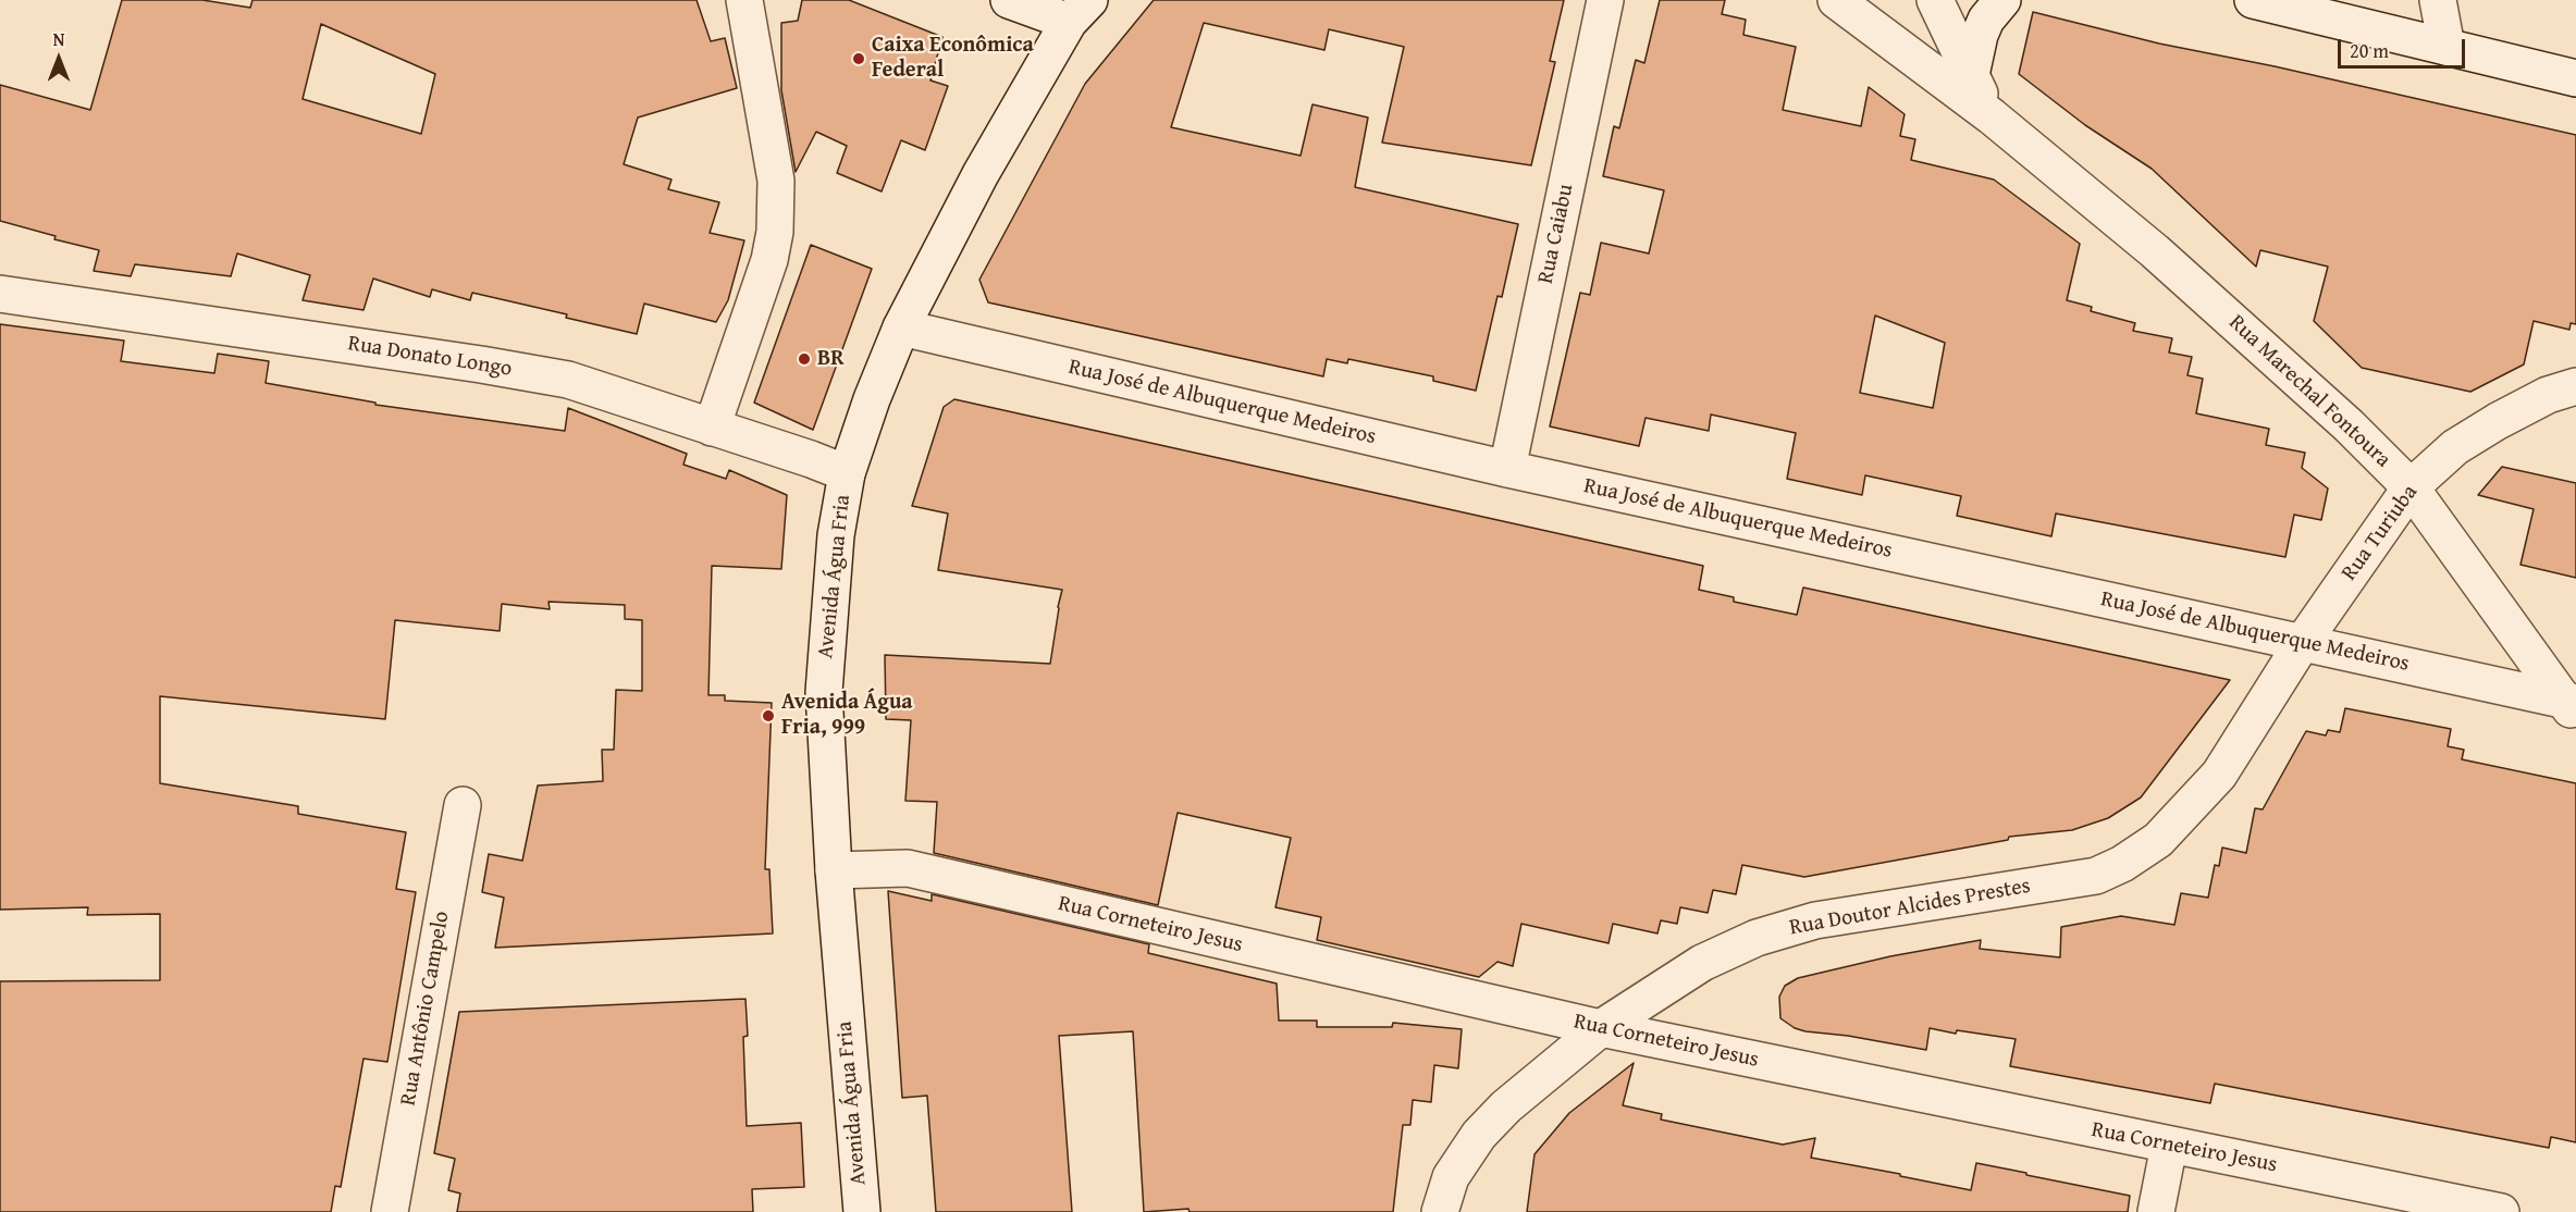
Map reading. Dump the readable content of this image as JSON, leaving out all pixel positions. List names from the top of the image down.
{
  "streets": {
    "street": [
      "Rua Caiabu",
      "Rua Donato Longo",
      "Rua Marechal Fontoura",
      "Rua José de Albuquerque Medeiros",
      "Rua Turiuba",
      "Avenida Água Fria",
      "Rua Doutor Alcides Prestes",
      "Rua Corneteiro Jesus",
      "Rua Antônio Campelo"
    ]
  },
  "crossings": [
    ["Rua Caiabu", "Rua José de Albuquerque Medeiros"],
    ["Rua Donato Longo", "Avenida Água Fria"],
    ["Rua Marechal Fontoura", "Rua José de Albuquerque Medeiros"],
    ["Rua Marechal Fontoura", "Rua Turiuba"],
    ["Rua José de Albuquerque Medeiros", "Rua Turiuba"],
    ["Rua José de Albuquerque Medeiros", "Avenida Água Fria"],
    ["Rua José de Albuquerque Medeiros", "Rua Doutor Alcides Prestes"],
    ["Rua Turiuba", "Rua Doutor Alcides Prestes"],
    ["Avenida Água Fria", "Rua Corneteiro Jesus"],
    ["Rua Doutor Alcides Prestes", "Rua Corneteiro Jesus"]
  ],
  "places": ["Caixa Econômica Federal", "BR", "Avenida Água Fria, 999"],
  "scale_bar": "20 m",
  "north": "top"
}
